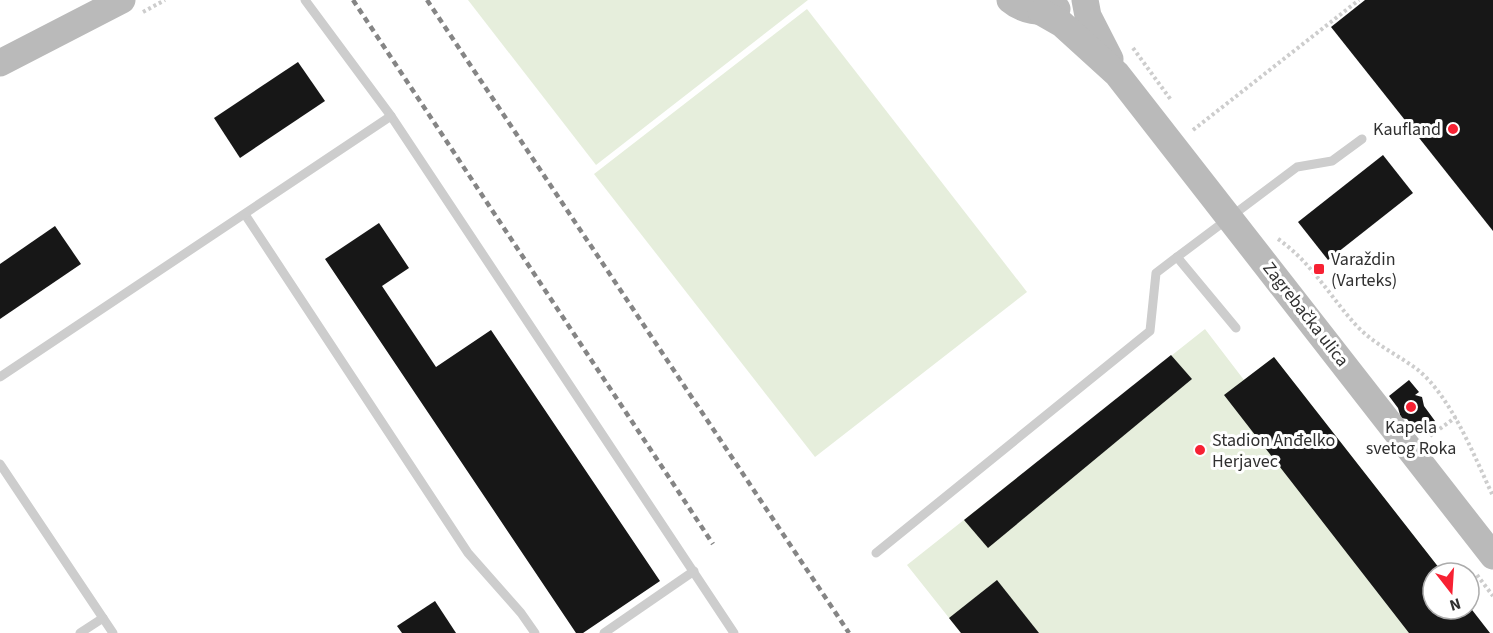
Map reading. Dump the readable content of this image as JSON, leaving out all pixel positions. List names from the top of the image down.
{
  "streets": {
    "main road": ["Zagrebačka ulica"]
  },
  "places": {
    "other": ["Kaufland", "Kapela svetog Roka", "Stadion Anđelko Herjavec"],
    "transit": ["Varaždin (Varteks)"]
  },
  "north": "bottom"
}
